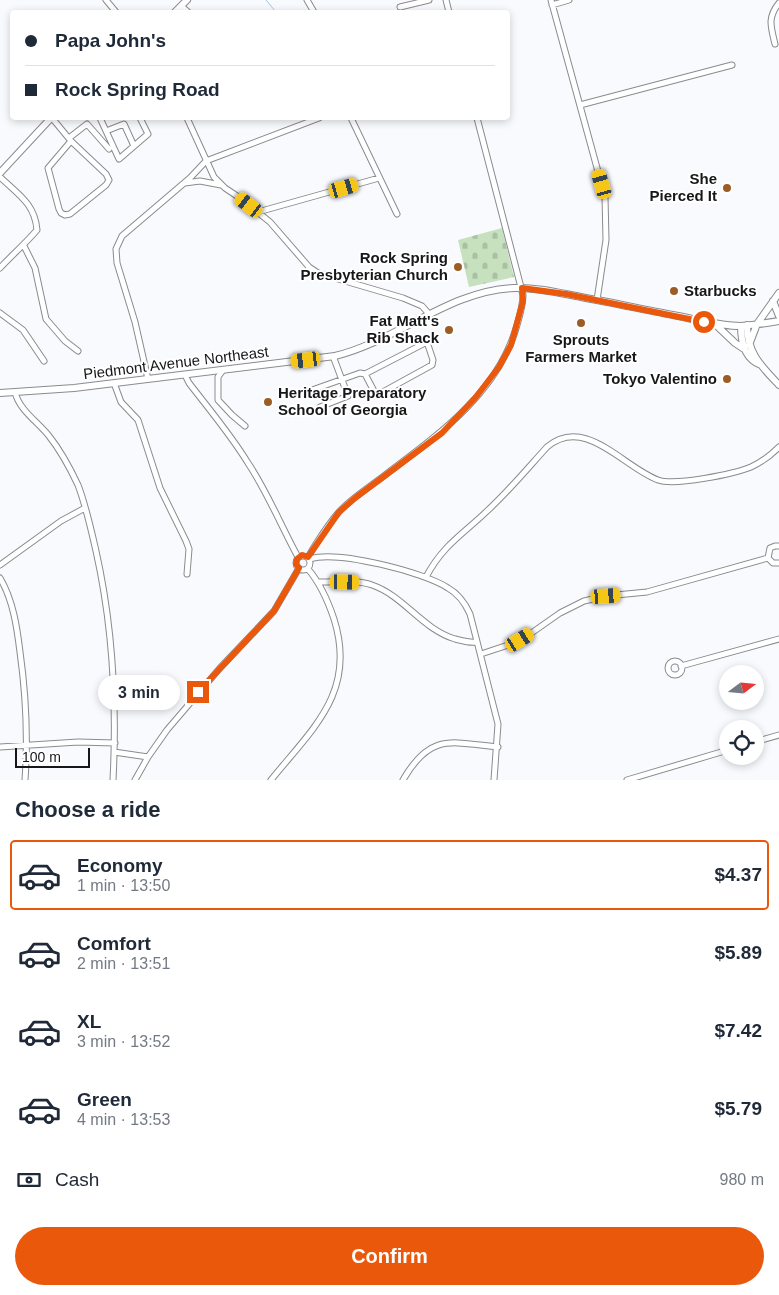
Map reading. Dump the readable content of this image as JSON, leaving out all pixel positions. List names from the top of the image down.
{
  "streets": {
    "main road": ["Piedmont Avenue Northeast"]
  },
  "places": [
    "She Pierced It",
    "Rock Spring Presbyterian Church",
    "Starbucks",
    "Sprouts Farmers Market",
    "Fat Matt's Rib Shack",
    "Tokyo Valentino",
    "Heritage Preparatory School of Georgia"
  ],
  "scale_bar": "100 m",
  "north": "right",
  "page": {
    "banner": ["Papa John's", "Rock Spring Road"],
    "bubble": "3 min",
    "scale": "100 m",
    "heading": "Choose a ride",
    "list": [
      {
        "name": "Economy",
        "note": "1 min · 13:50",
        "value": "$4.37"
      },
      {
        "name": "Comfort",
        "note": "2 min · 13:51",
        "value": "$5.89"
      },
      {
        "name": "XL",
        "note": "3 min · 13:52",
        "value": "$7.42"
      },
      {
        "name": "Green",
        "note": "4 min · 13:53",
        "value": "$5.79"
      }
    ],
    "pay": ["Cash", "980 m"],
    "buttons": "Confirm"
  }
}
